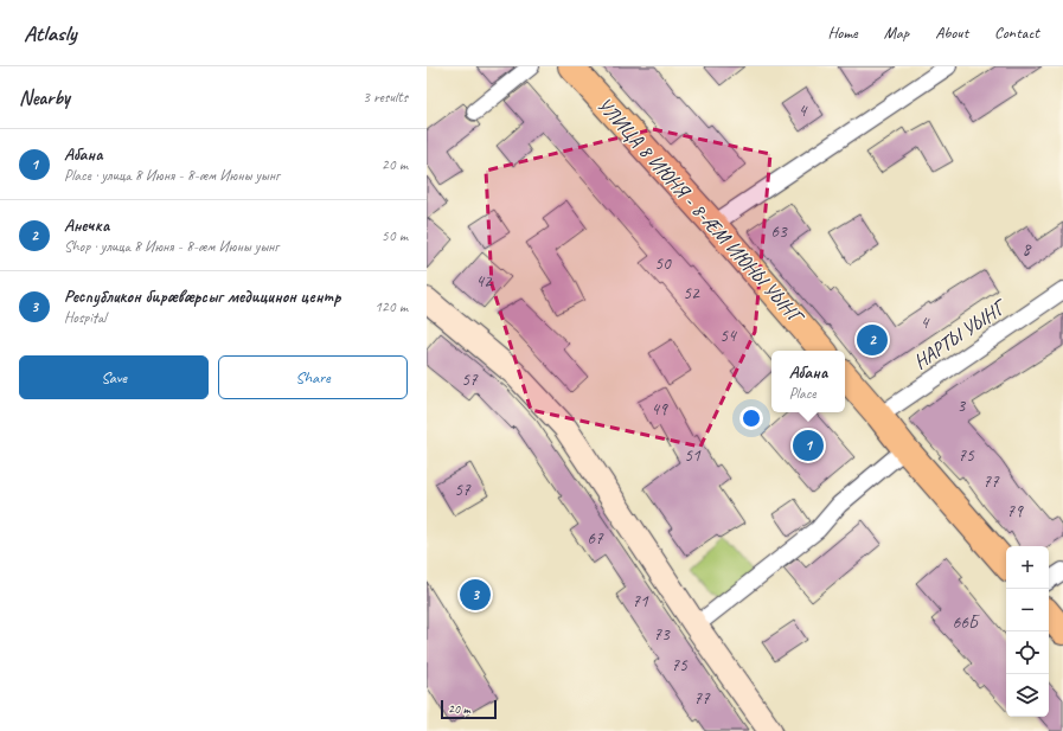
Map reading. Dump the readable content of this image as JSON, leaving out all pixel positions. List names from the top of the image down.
{
  "streets": {
    "highway": ["УЛИЦА 8 ИЮНЯ - 8-ӔМ ИЮНЫ УЫНГ"],
    "street": ["НАРТЫ УЫНГ"]
  },
  "house_numbers": [
    "4",
    "63",
    "8",
    "50",
    "42",
    "52",
    "4",
    "54",
    "57",
    "3",
    "49",
    "51",
    "75",
    "77",
    "57",
    "79",
    "67",
    "71",
    "66Б",
    "73",
    "75",
    "77"
  ],
  "scale_bar": "20 m",
  "page": {
    "header": "Atlasly",
    "nav": [
      "Home",
      "Map",
      "About",
      "Contact"
    ],
    "heading": ["Nearby", "3 results"],
    "list": [
      {
        "mark": "1",
        "name": "Абана",
        "note": "Place · улица 8 Июня - 8-ӕм Июны уынг",
        "value": "20 m"
      },
      {
        "mark": "2",
        "name": "Анечка",
        "note": "Shop · улица 8 Июня - 8-ӕм Июны уынг",
        "value": "50 m"
      },
      {
        "mark": "3",
        "name": "Республикон бирæвæрсыг медицинон центр",
        "note": "Hospital",
        "value": "120 m"
      }
    ],
    "pins": ["2", "1", "3"],
    "buttons": ["Save", "Share"],
    "popup": ["Абана", "Place"],
    "map_buttons": ["+", "−"],
    "scale": "20 m"
  }
}
